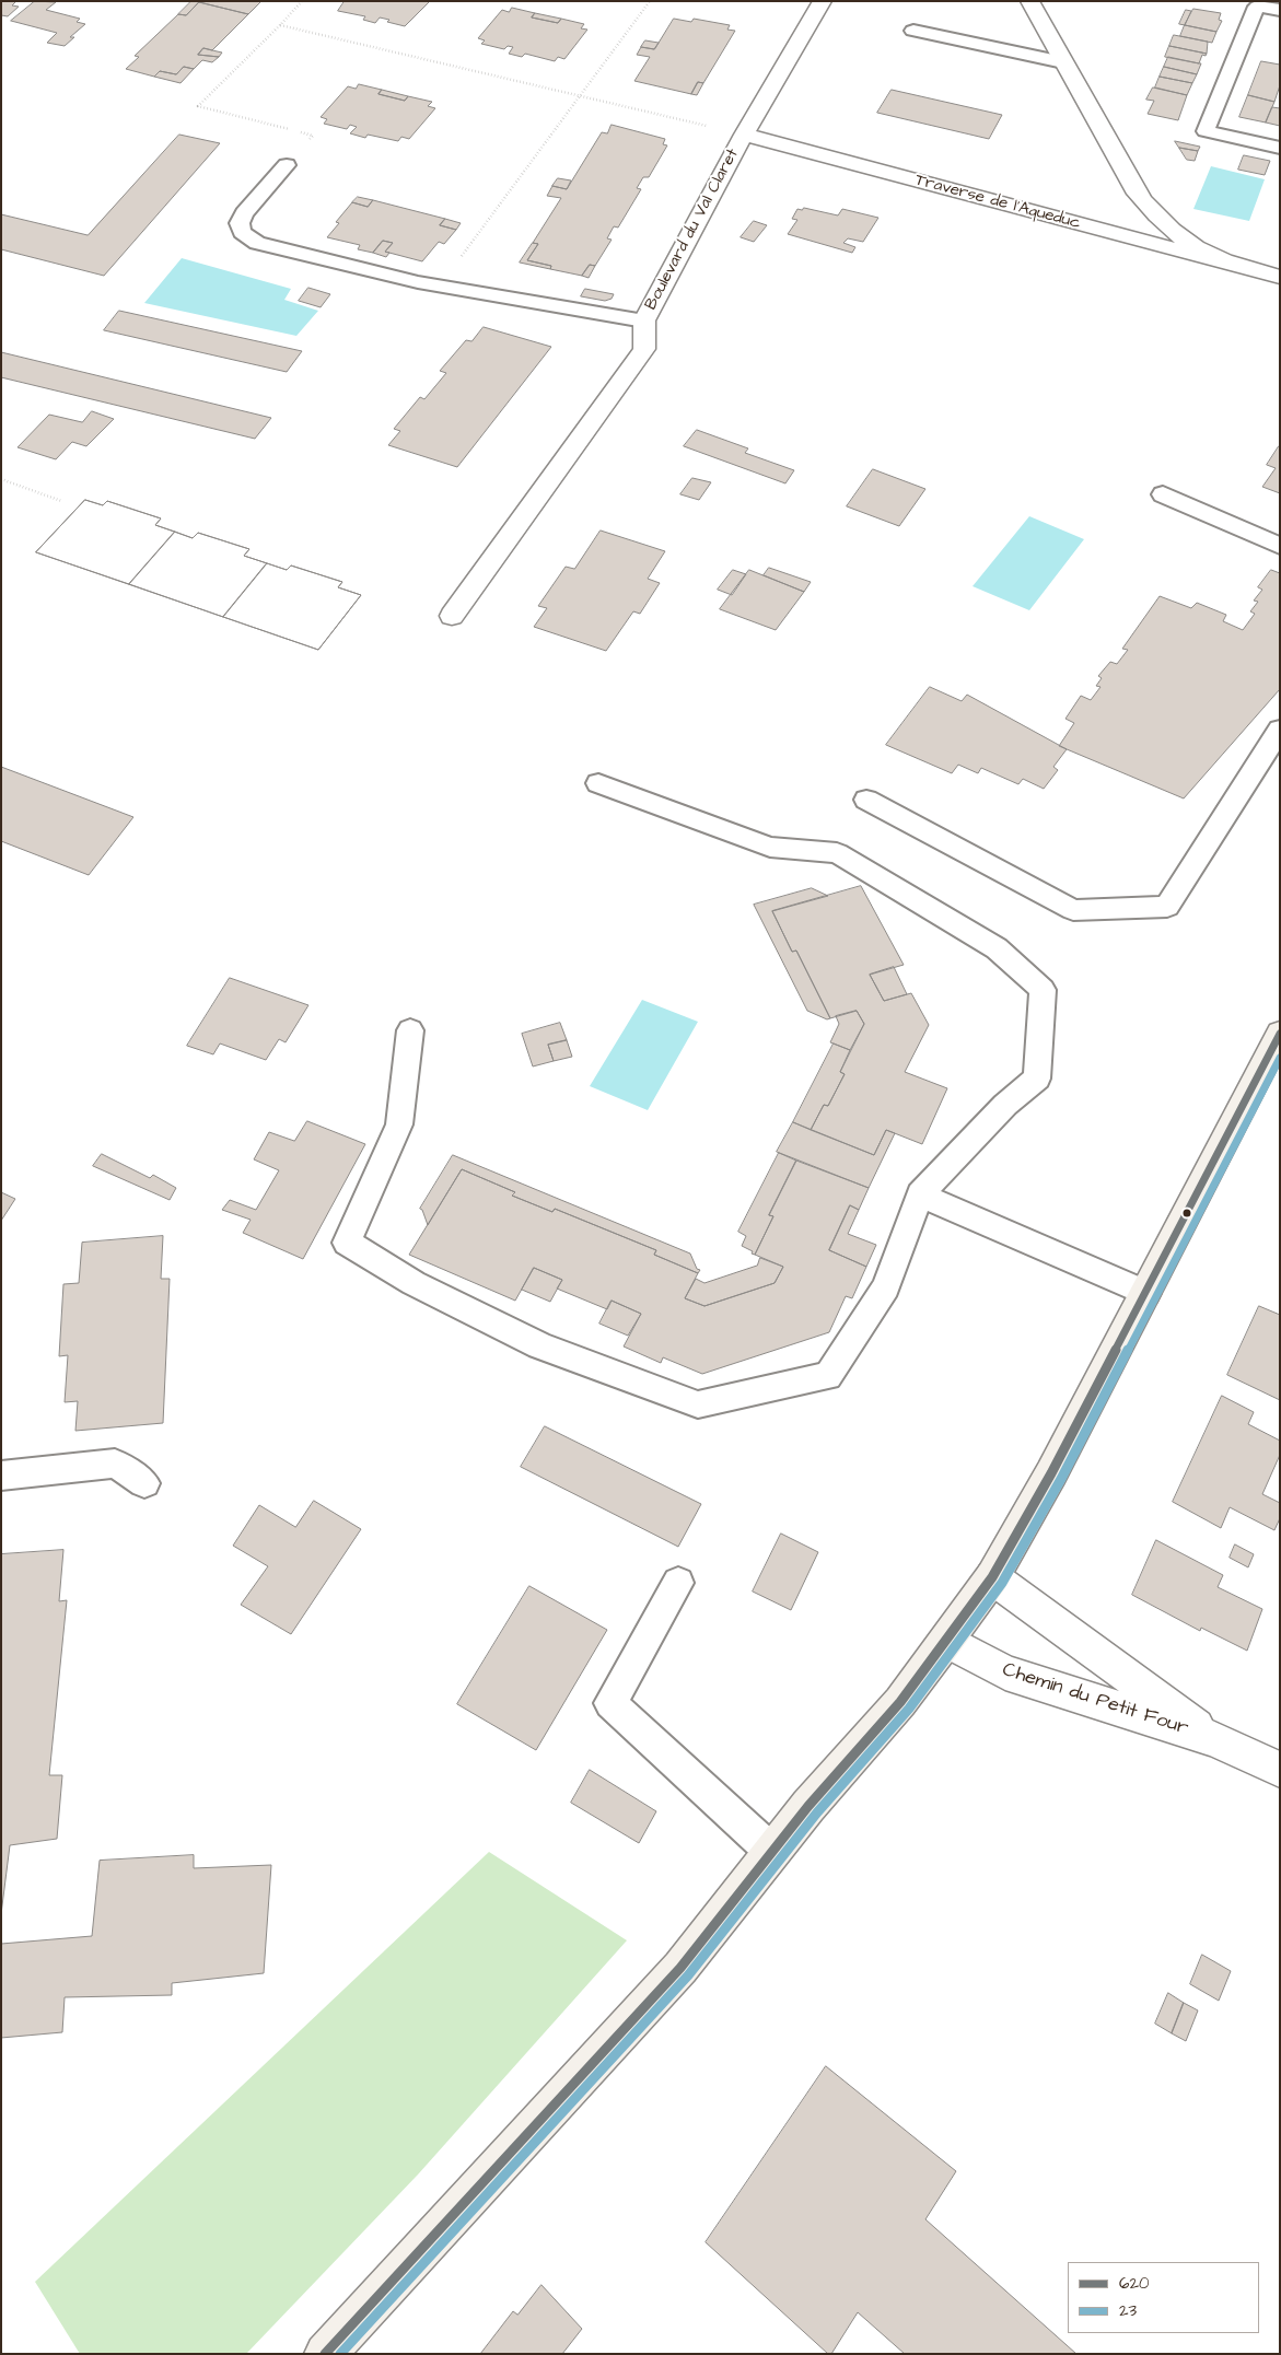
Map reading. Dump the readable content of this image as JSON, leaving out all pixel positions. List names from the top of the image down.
{
  "streets": {
    "street": ["Traverse de l'Aqueduc", "Boulevard du Val Claret", "Chemin du Petit Four"]
  },
  "crossings": [
    ["Traverse de l'Aqueduc", "Boulevard du Val Claret"]
  ],
  "lines": ["transit line 620", "transit line 23"],
  "legend": ["620", "23"]
}
